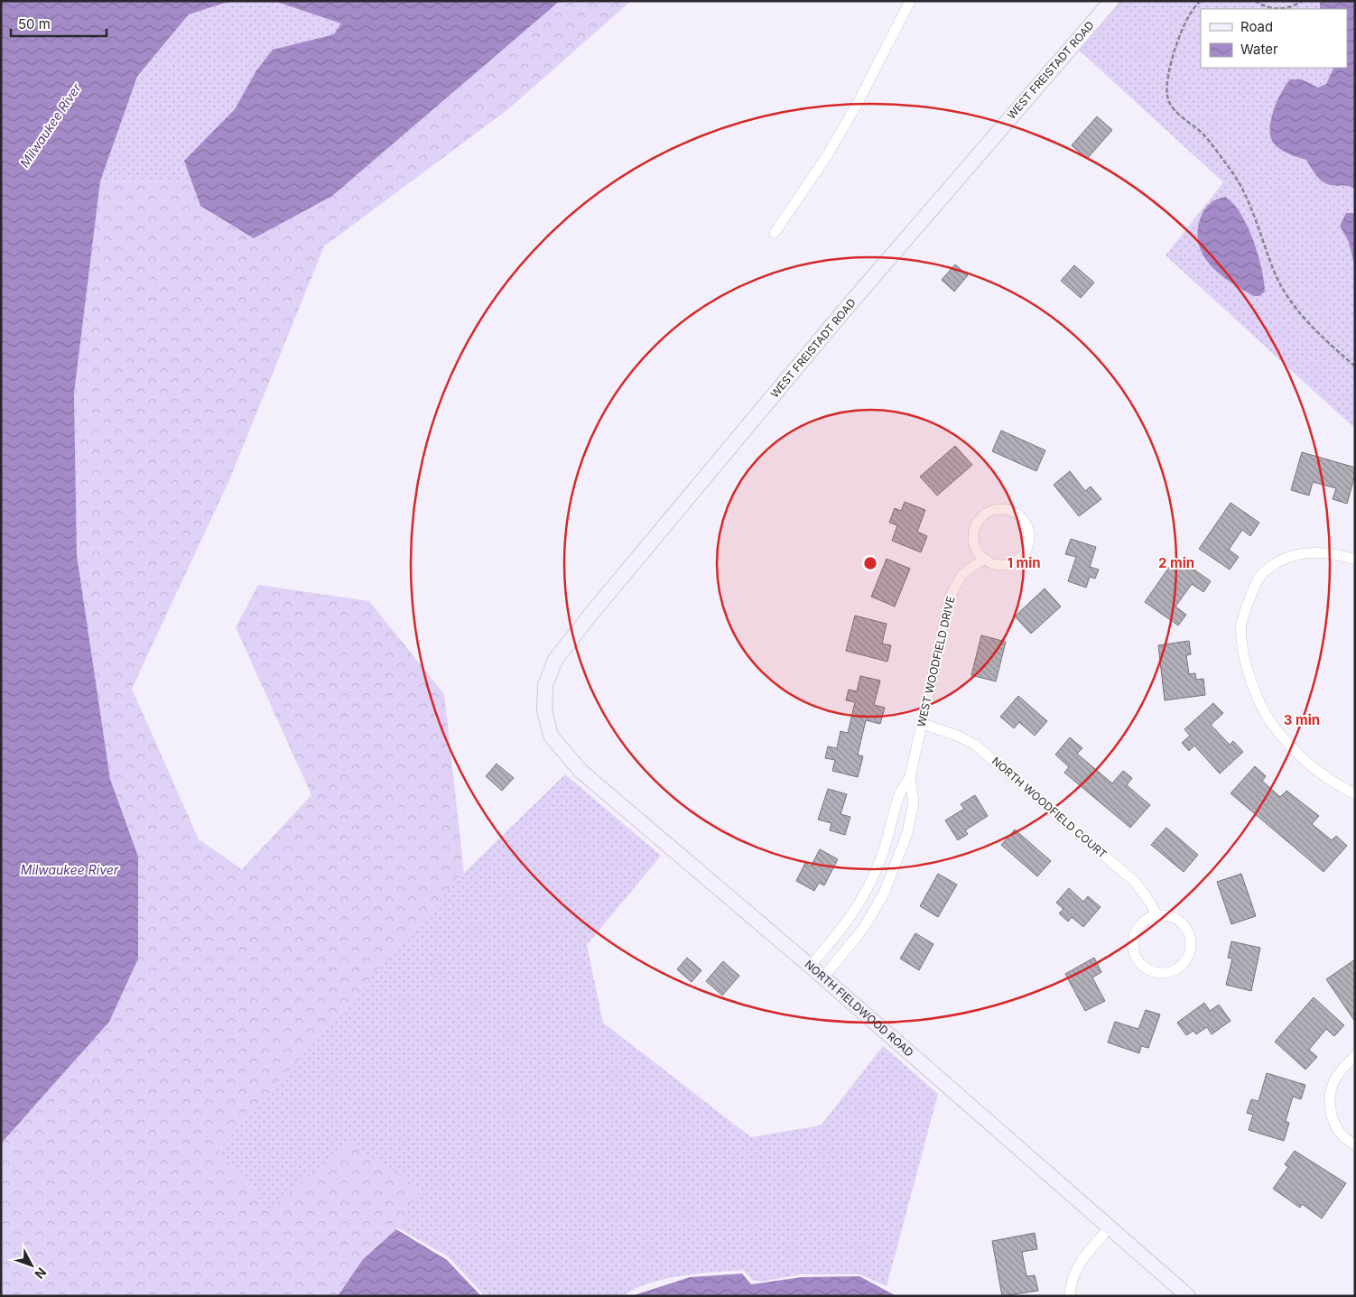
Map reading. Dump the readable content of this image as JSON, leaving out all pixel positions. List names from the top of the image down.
{
  "streets": {
    "street": [
      "WEST FREISTADT ROAD",
      "WEST WOODFIELD DRIVE",
      "NORTH WOODFIELD COURT",
      "NORTH FIELDWOOD ROAD"
    ]
  },
  "crossings": [
    ["WEST FREISTADT ROAD", "NORTH FIELDWOOD ROAD"],
    ["WEST WOODFIELD DRIVE", "NORTH WOODFIELD COURT"],
    ["WEST WOODFIELD DRIVE", "NORTH FIELDWOOD ROAD"]
  ],
  "water": ["Milwaukee River"],
  "legend": ["Road", "Water"],
  "scale_bar": "50 m",
  "north": "bottom right",
  "rings": ["1 min", "2 min", "3 min"]
}
